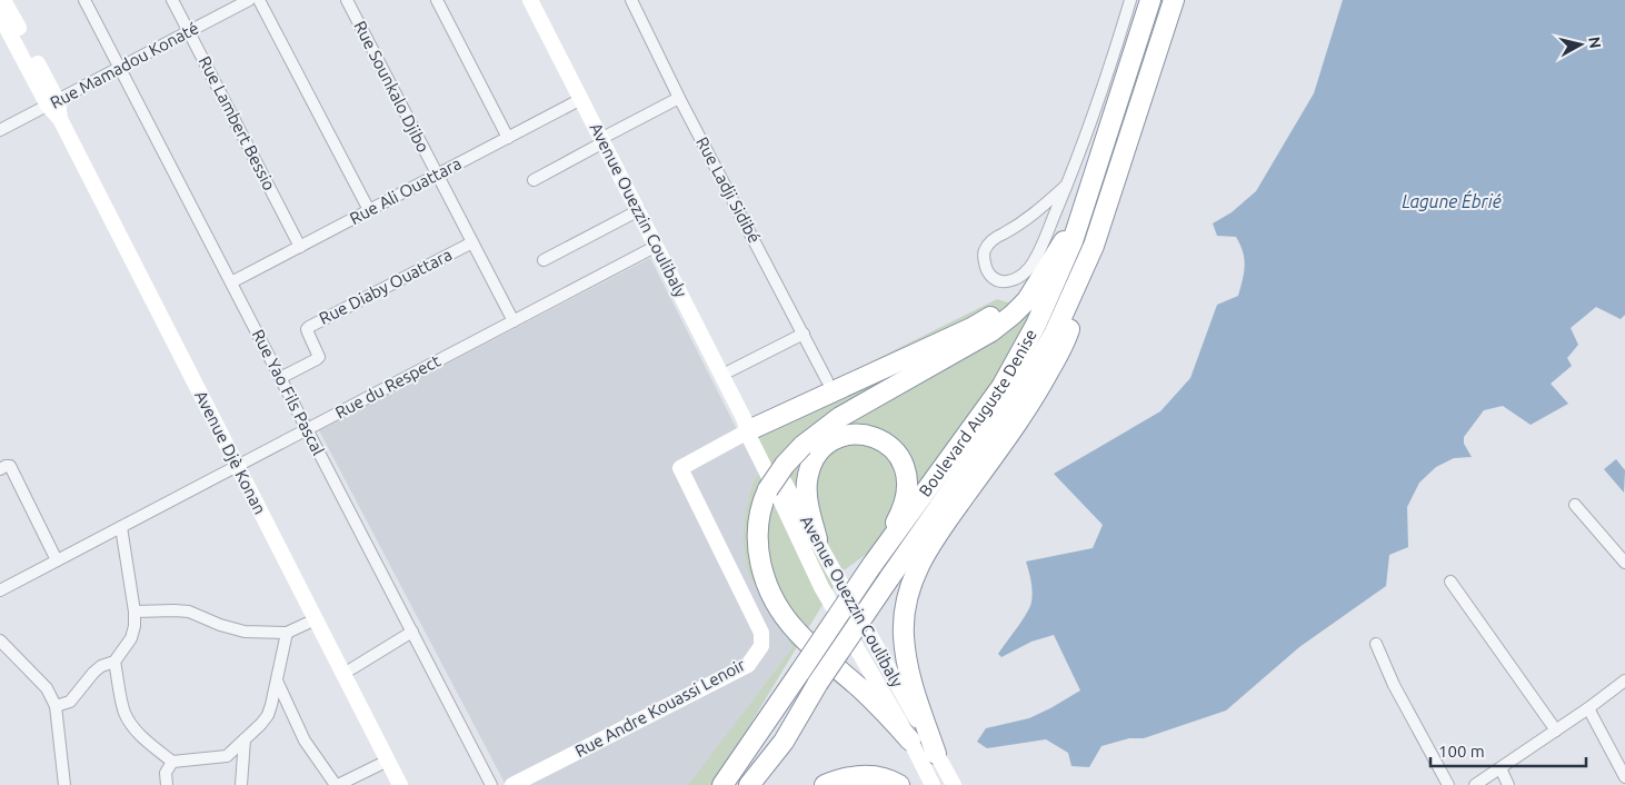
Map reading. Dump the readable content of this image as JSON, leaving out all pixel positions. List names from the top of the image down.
{
  "streets": {
    "highway": ["Boulevard Auguste Denise"],
    "street": [
      "Rue Mamadou Konaté",
      "Rue Sounkalo Djibo",
      "Rue Lambert Bessio",
      "Rue Ladji Sidibé",
      "Rue Ali Ouattara",
      "Avenue Ouezzin Coulibaly",
      "Rue Diaby Ouattara",
      "Rue du Respect",
      "Rue Yao Fils Pascal",
      "Avenue Djè Konan",
      "Rue Andre Kouassi Lenoir"
    ]
  },
  "crossings": [
    ["Rue Mamadou Konaté", "Rue Lambert Bessio"],
    ["Rue Mamadou Konaté", "Rue Yao Fils Pascal"],
    ["Rue Mamadou Konaté", "Avenue Djè Konan"],
    ["Rue Sounkalo Djibo", "Rue Ali Ouattara"],
    ["Rue Sounkalo Djibo", "Rue Diaby Ouattara"],
    ["Rue Sounkalo Djibo", "Rue du Respect"],
    ["Rue Lambert Bessio", "Rue Ali Ouattara"],
    ["Rue Ali Ouattara", "Avenue Ouezzin Coulibaly"],
    ["Rue Ali Ouattara", "Rue Yao Fils Pascal"],
    ["Avenue Ouezzin Coulibaly", "Rue du Respect"],
    ["Avenue Ouezzin Coulibaly", "Rue Andre Kouassi Lenoir"],
    ["Rue Diaby Ouattara", "Rue Yao Fils Pascal"],
    ["Rue du Respect", "Rue Yao Fils Pascal"],
    ["Rue du Respect", "Avenue Djè Konan"]
  ],
  "water": ["Lagune Ébrié"],
  "scale_bar": "100 m",
  "north": "right"
}
